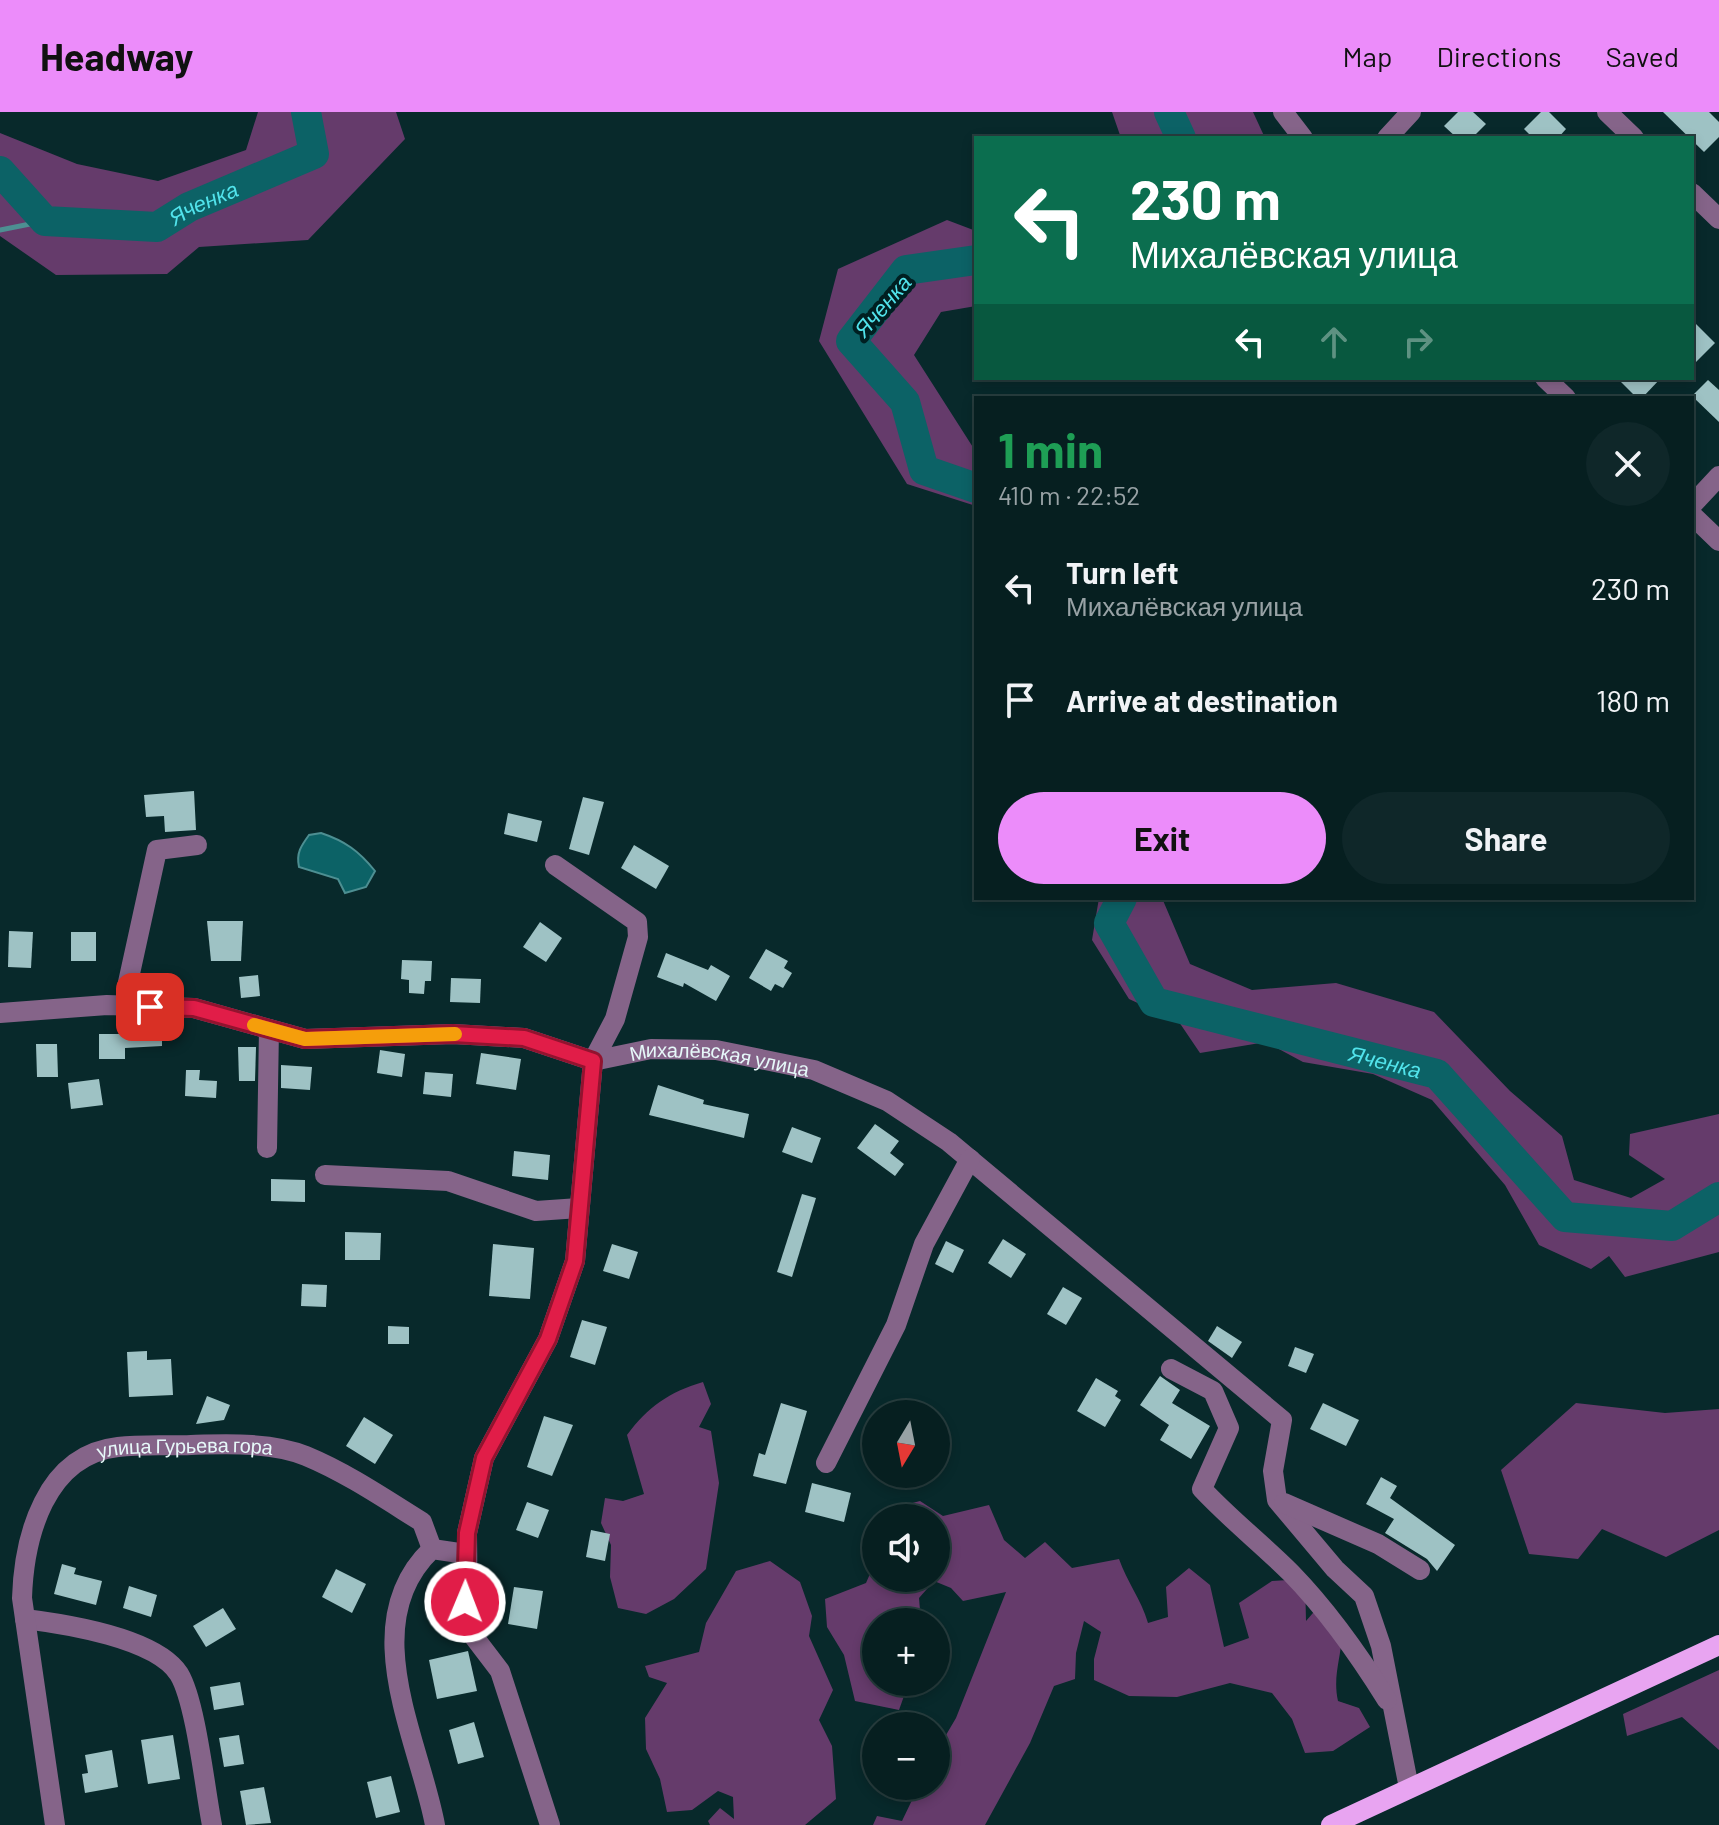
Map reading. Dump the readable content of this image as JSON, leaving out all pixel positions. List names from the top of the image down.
{
  "streets": {
    "street": ["Михалёвская улица", "улица Гурьева гора"]
  },
  "water": ["Яченка"],
  "north": "bottom",
  "page": {
    "header": "Headway",
    "nav": ["Map", "Directions", "Saved"],
    "turn": ["230 m", "Михалёвская улица"],
    "heading": ["1 min", "410 m · 22:52"],
    "list": [
      {
        "name": "Turn left",
        "note": "Михалёвская улица",
        "value": "230 m"
      },
      {
        "name": "Arrive at destination",
        "value": "180 m"
      }
    ],
    "buttons": ["Exit", "Share"],
    "map_buttons": ["+", "−"]
  }
}
